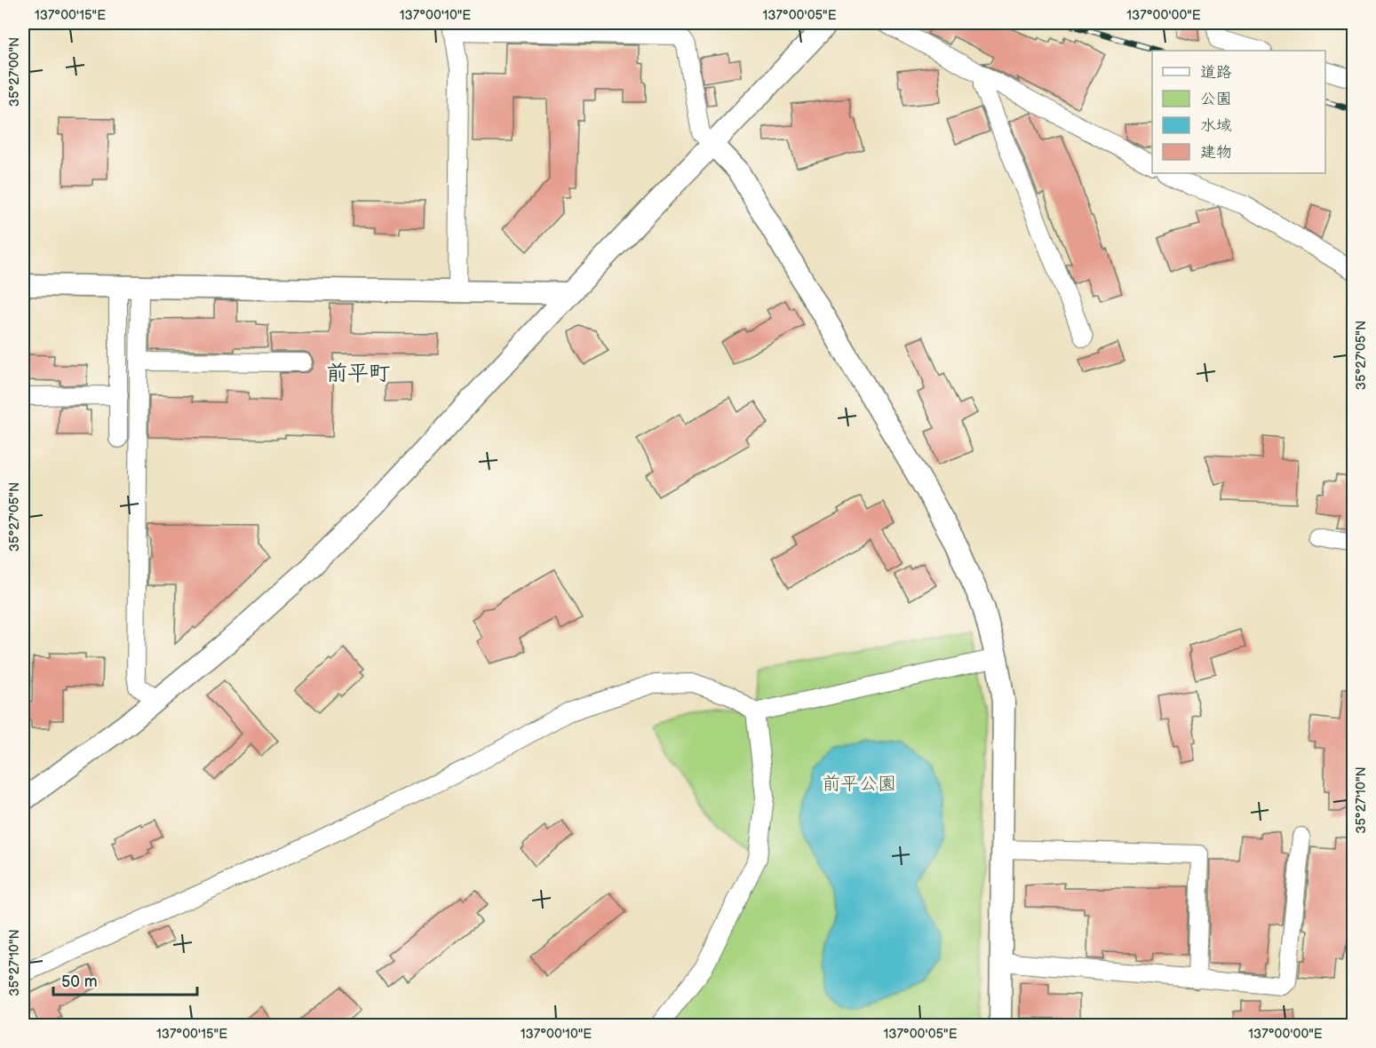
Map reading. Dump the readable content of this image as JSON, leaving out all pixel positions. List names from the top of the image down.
{
  "districts": ["前平町"],
  "parks": ["前平公園"],
  "legend": [
    "道路",
    "公園",
    "水域",
    "建物"
  ],
  "scale_bar": "50 m",
  "coordinates": [
    "137°00'15\"E",
    "137°00'10\"E",
    "137°00'05\"E",
    "137°00'00\"E",
    "35°27'00\"N",
    "35°27'05\"N",
    "35°27'10\"N"
  ]
}
